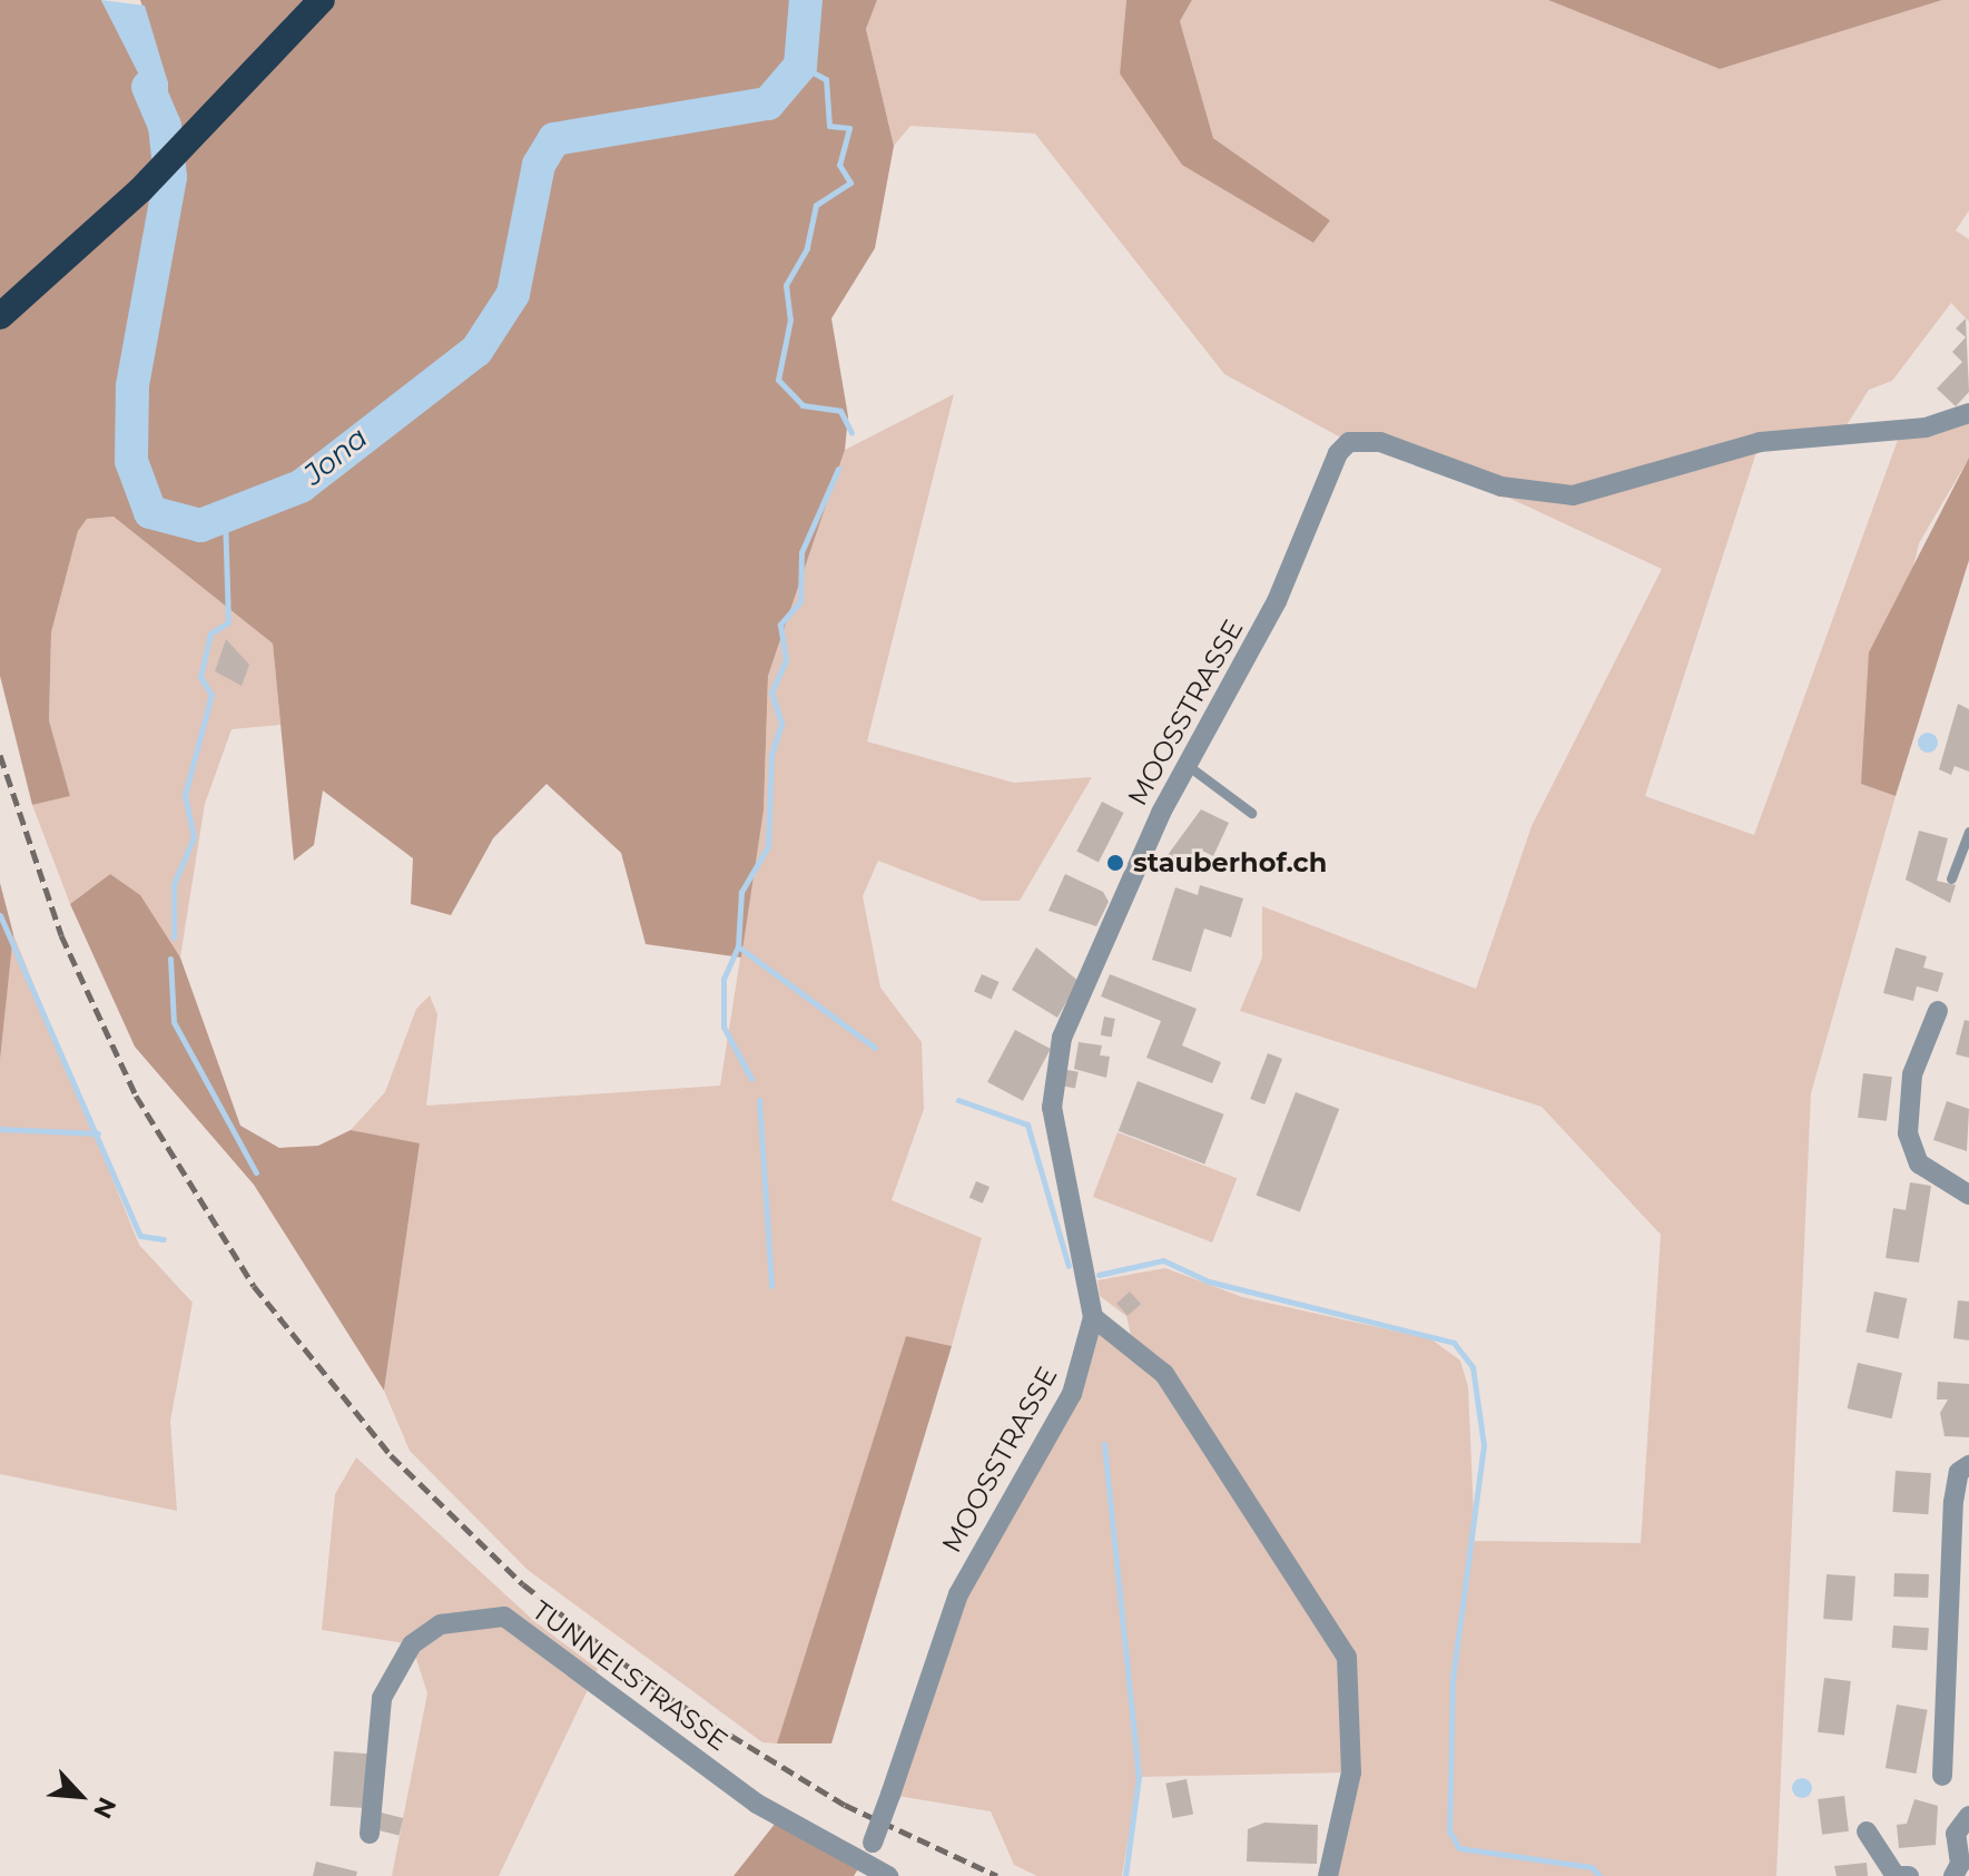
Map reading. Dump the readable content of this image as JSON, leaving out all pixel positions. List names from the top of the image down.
{
  "streets": {
    "street": ["MOOSSTRASSE", "TUNNELSTRASSE"]
  },
  "crossings": [
    ["MOOSSTRASSE", "TUNNELSTRASSE"]
  ],
  "water": ["Jona"],
  "places": ["stauberhof.ch"],
  "north": "bottom right"
}
